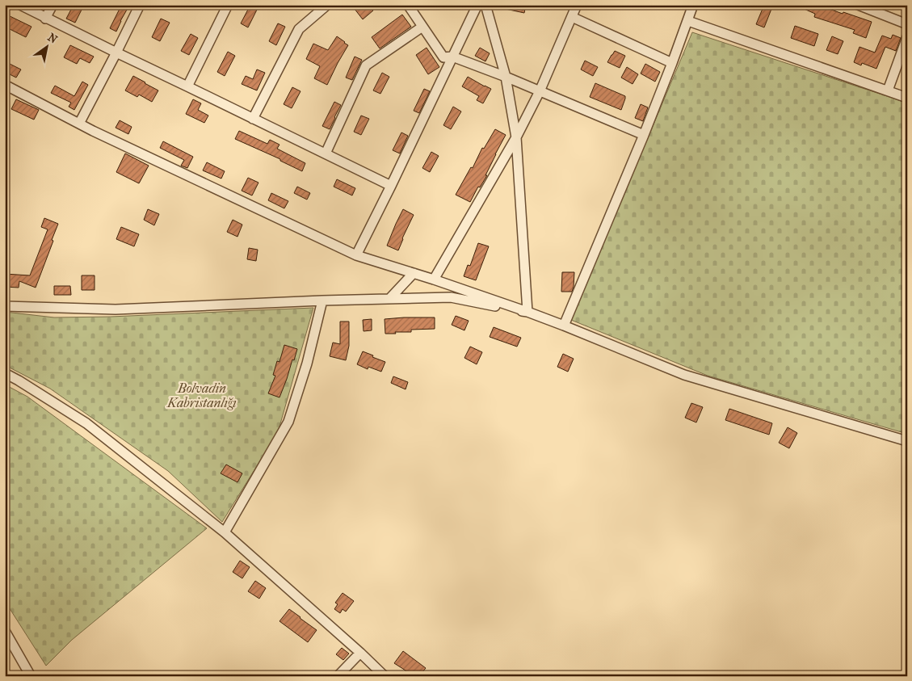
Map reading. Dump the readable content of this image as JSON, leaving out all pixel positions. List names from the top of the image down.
{
  "parks": ["Bolvadin Kabristanlığı"],
  "north": "top right"
}
